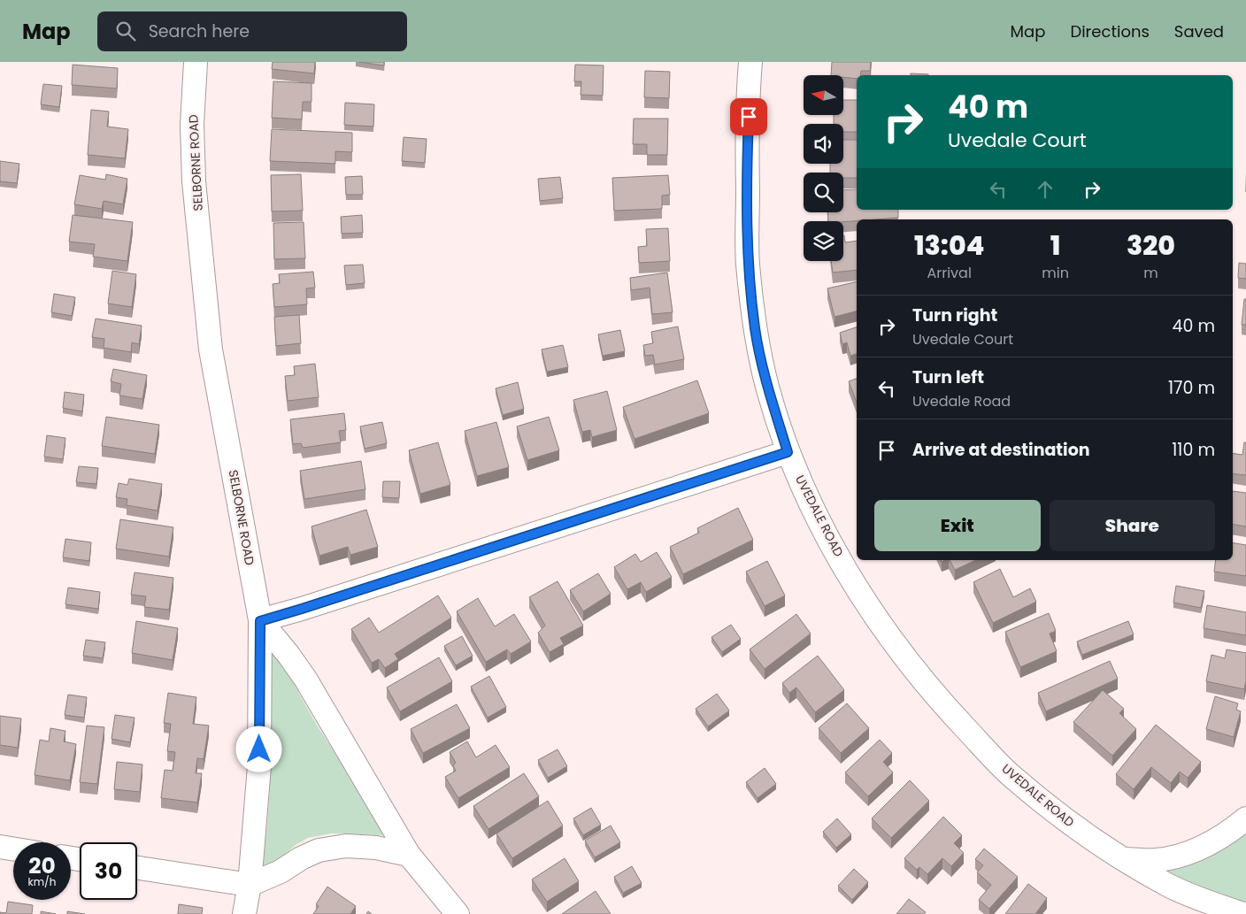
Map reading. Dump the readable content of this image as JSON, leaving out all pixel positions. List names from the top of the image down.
{
  "streets": {
    "street": ["SELBORNE ROAD", "UVEDALE ROAD"]
  },
  "north": "left",
  "page": {
    "header": "Map",
    "search": "Search here",
    "nav": ["Map", "Directions", "Saved"],
    "turn": ["40 m", "Uvedale Court"],
    "eta": [
      "13:04",
      "Arrival",
      "1",
      "min",
      "320",
      "m"
    ],
    "list": [
      {
        "name": "Turn right",
        "note": "Uvedale Court",
        "value": "40 m"
      },
      {
        "name": "Turn left",
        "note": "Uvedale Road",
        "value": "170 m"
      },
      {
        "name": "Arrive at destination",
        "value": "110 m"
      }
    ],
    "buttons": ["Exit", "Share"],
    "speed": "20 km/h",
    "limit": "30"
  }
}
